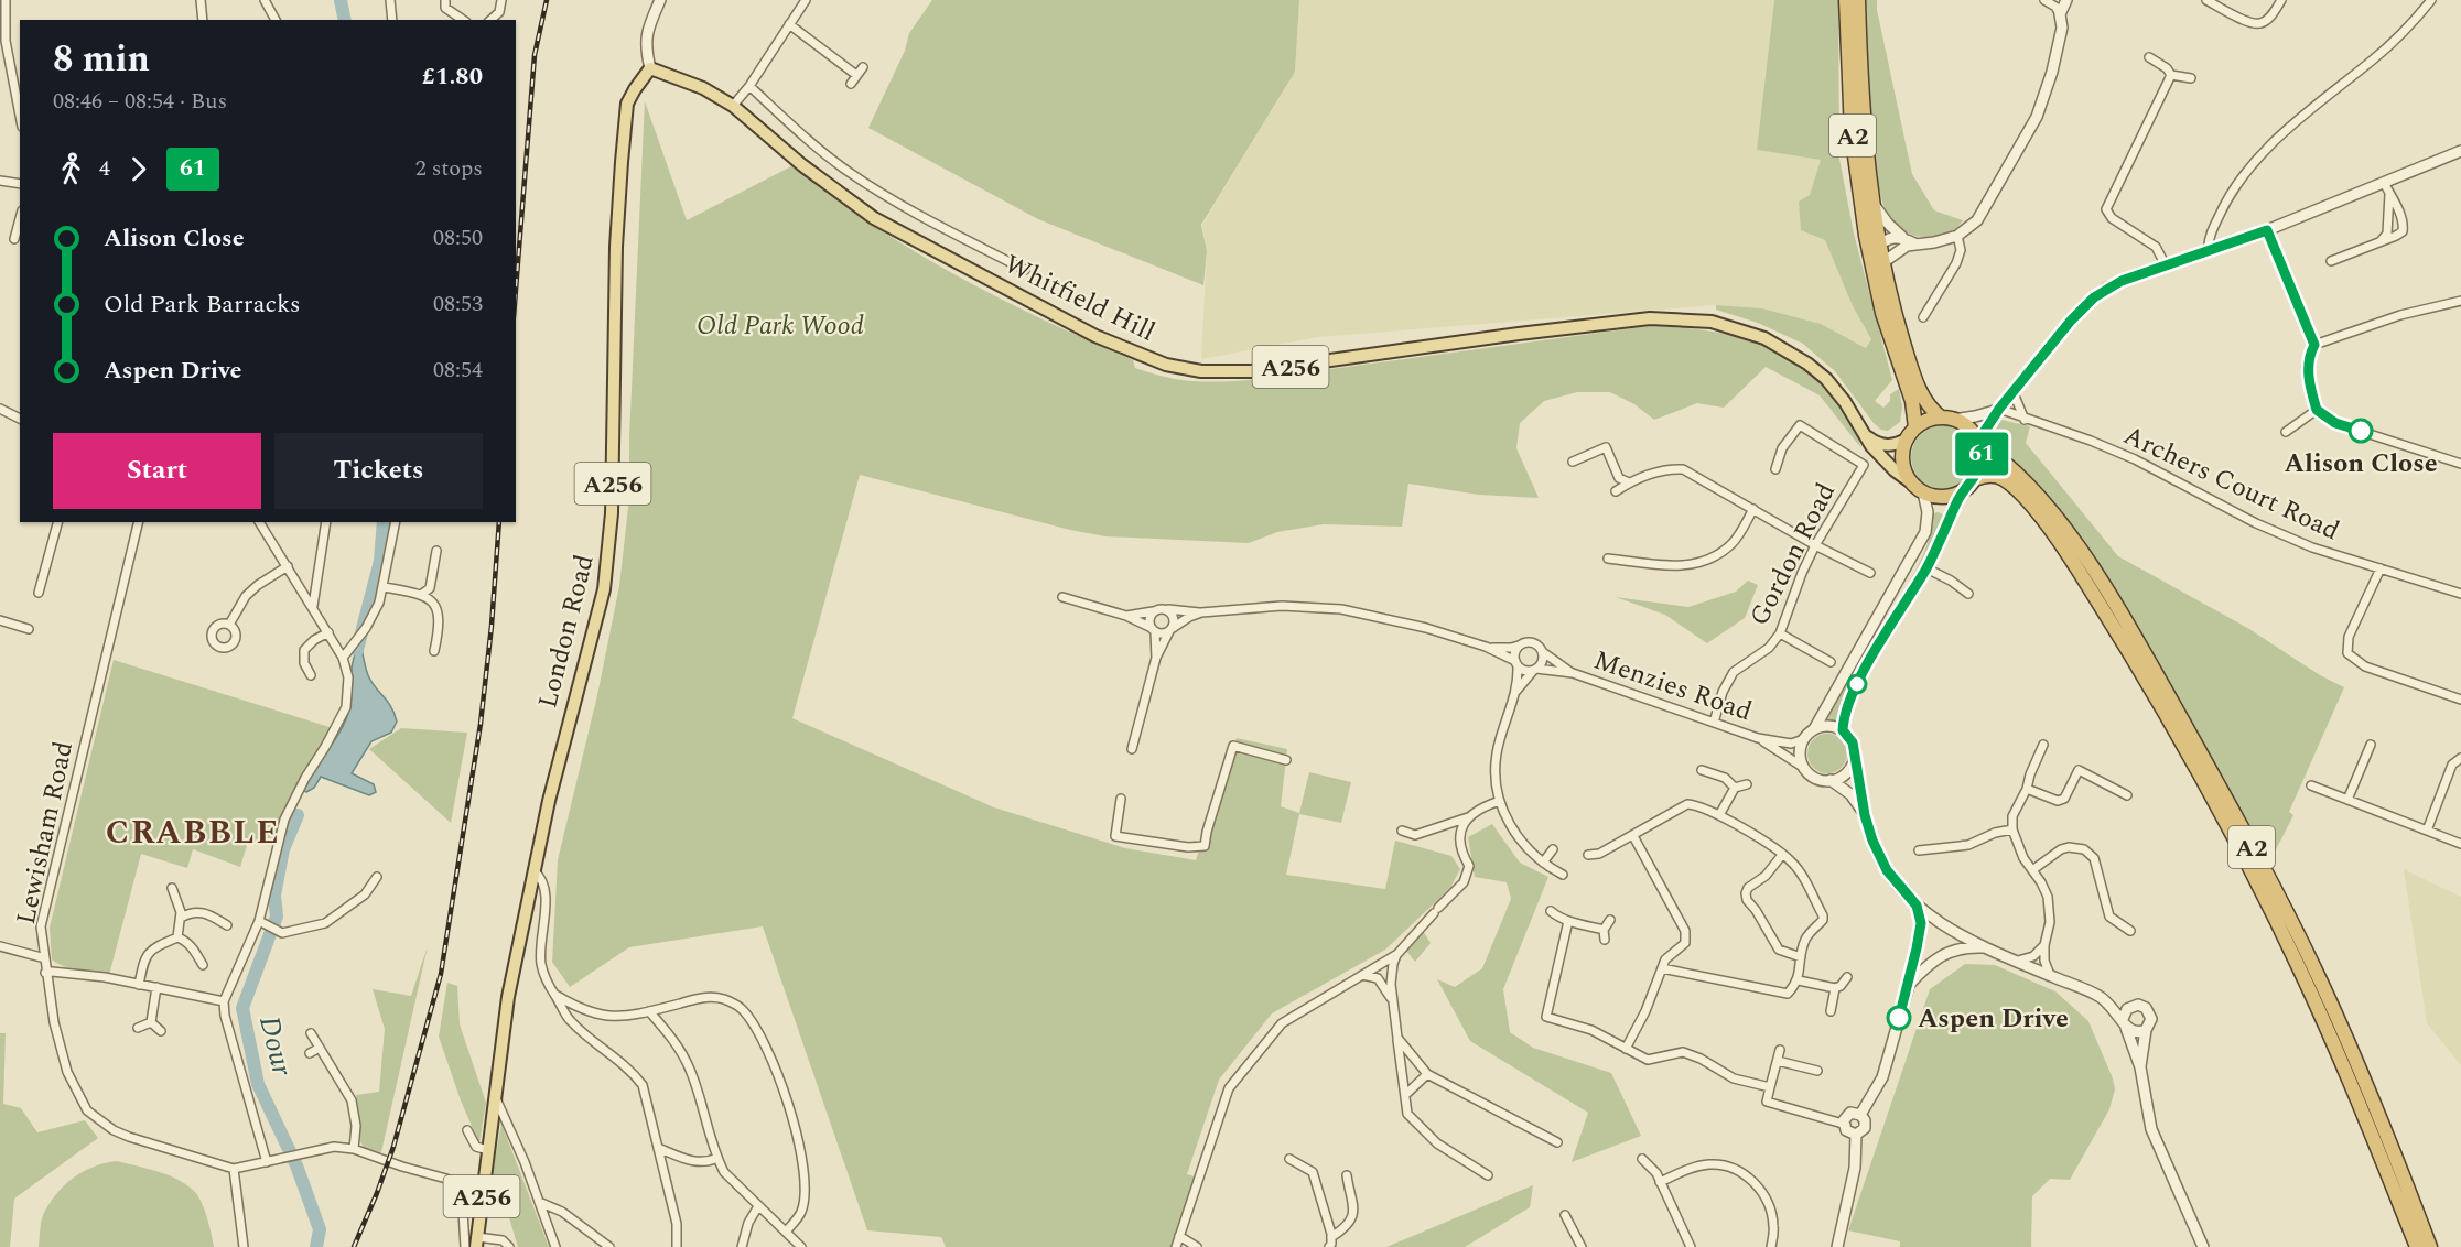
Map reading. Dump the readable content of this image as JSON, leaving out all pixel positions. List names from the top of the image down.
{
  "streets": {
    "highway": ["A2"],
    "main road": ["Whitfield Hill", "A256", "London Road"],
    "street": [
      "Archers Court Road",
      "Gordon Road",
      "Menzies Road",
      "Lewisham Road"
    ]
  },
  "crossings": [
    ["A2", "Whitfield Hill"],
    ["Whitfield Hill", "London Road"],
    ["A256", "London Road"],
    ["Gordon Road", "Menzies Road"]
  ],
  "districts": ["CRABBLE"],
  "water": ["Dour"],
  "parks": ["Old Park Wood"],
  "places": ["Alison Close", "Aspen Drive"],
  "lines": ["bus line 61"],
  "page": {
    "on_map": "61",
    "heading": ["8 min", "08:46 – 08:54 · Bus", "£1.80"],
    "legs": ["4", "61", "2 stops"],
    "list": [
      {
        "name": "Alison Close",
        "value": "08:50"
      },
      {
        "name": "Old Park Barracks",
        "value": "08:53"
      },
      {
        "name": "Aspen Drive",
        "value": "08:54"
      }
    ],
    "buttons": ["Start", "Tickets"]
  }
}
